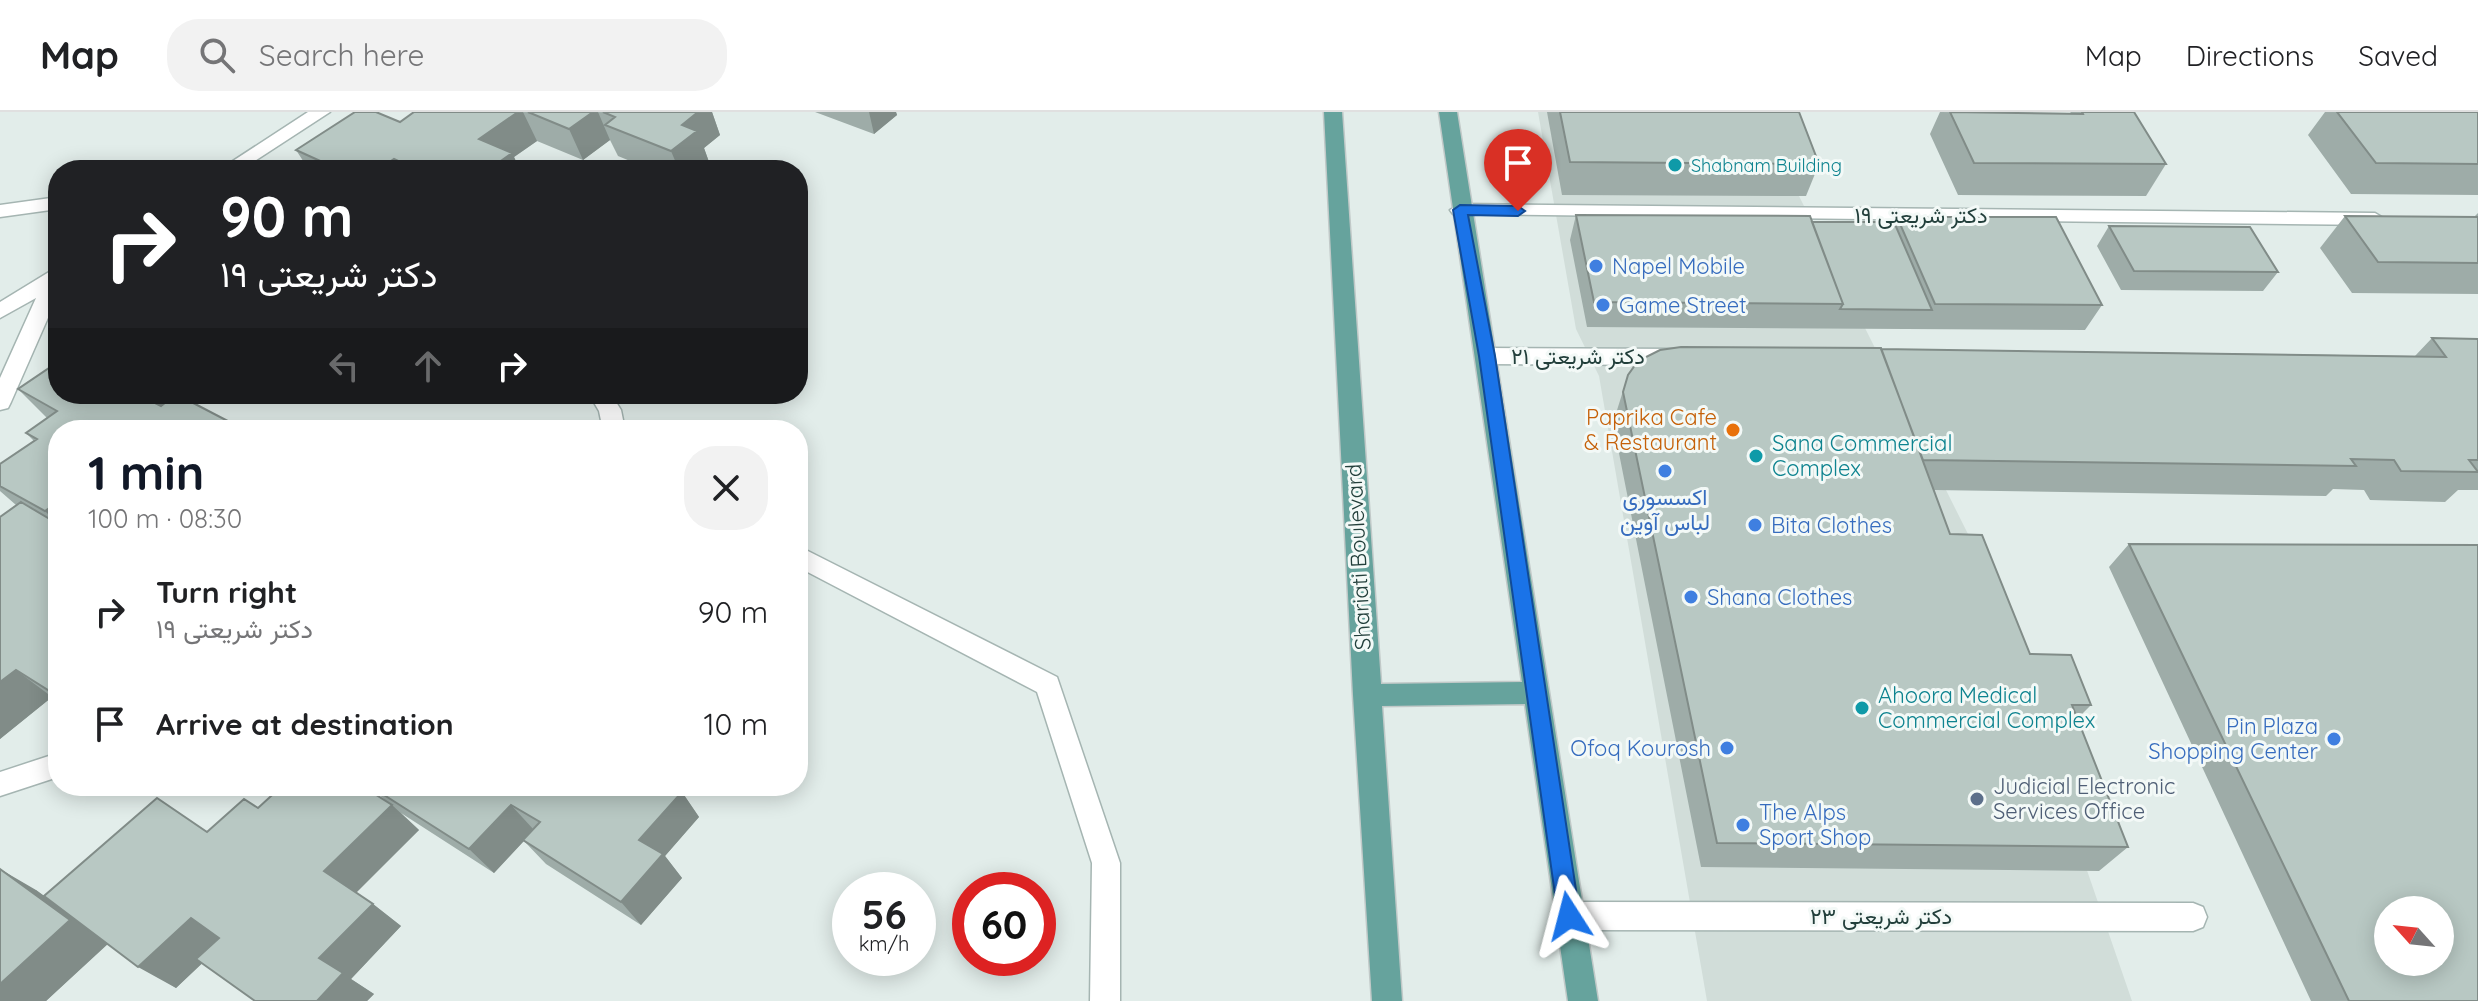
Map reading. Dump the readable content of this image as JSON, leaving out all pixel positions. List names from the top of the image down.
{
  "streets": {
    "main road": ["Shariati Boulevard"],
    "street": ["۱۹ دکتر شریعتی", "۲۱ دکتر شریعتی", "۲۳ دکتر شریعتی"]
  },
  "places": [
    "Shabnam Building",
    "Napel Mobile",
    "Game Street",
    "Paprika Cafe & Restaurant",
    "Sana Commercial Complex",
    "اکسسوری لباس آوین",
    "Bita Clothes",
    "Shana Clothes",
    "Ahoora Medical Commercial Complex",
    "Pin Plaza Shopping Center",
    "Ofoq Kourosh",
    "Judicial Electronic Services Office",
    "The Alps Sport Shop"
  ],
  "north": "top left",
  "page": {
    "header": "Map",
    "search": "Search here",
    "nav": ["Map", "Directions", "Saved"],
    "turn": ["90 m", "۱۹ دکتر شریعتی"],
    "heading": ["1 min", "100 m · 08:30"],
    "list": [
      {
        "name": "Turn right",
        "note": "۱۹ دکتر شریعتی",
        "value": "90 m"
      },
      {
        "name": "Arrive at destination",
        "value": "10 m"
      }
    ],
    "speed": "56 km/h",
    "limit": "60"
  }
}
